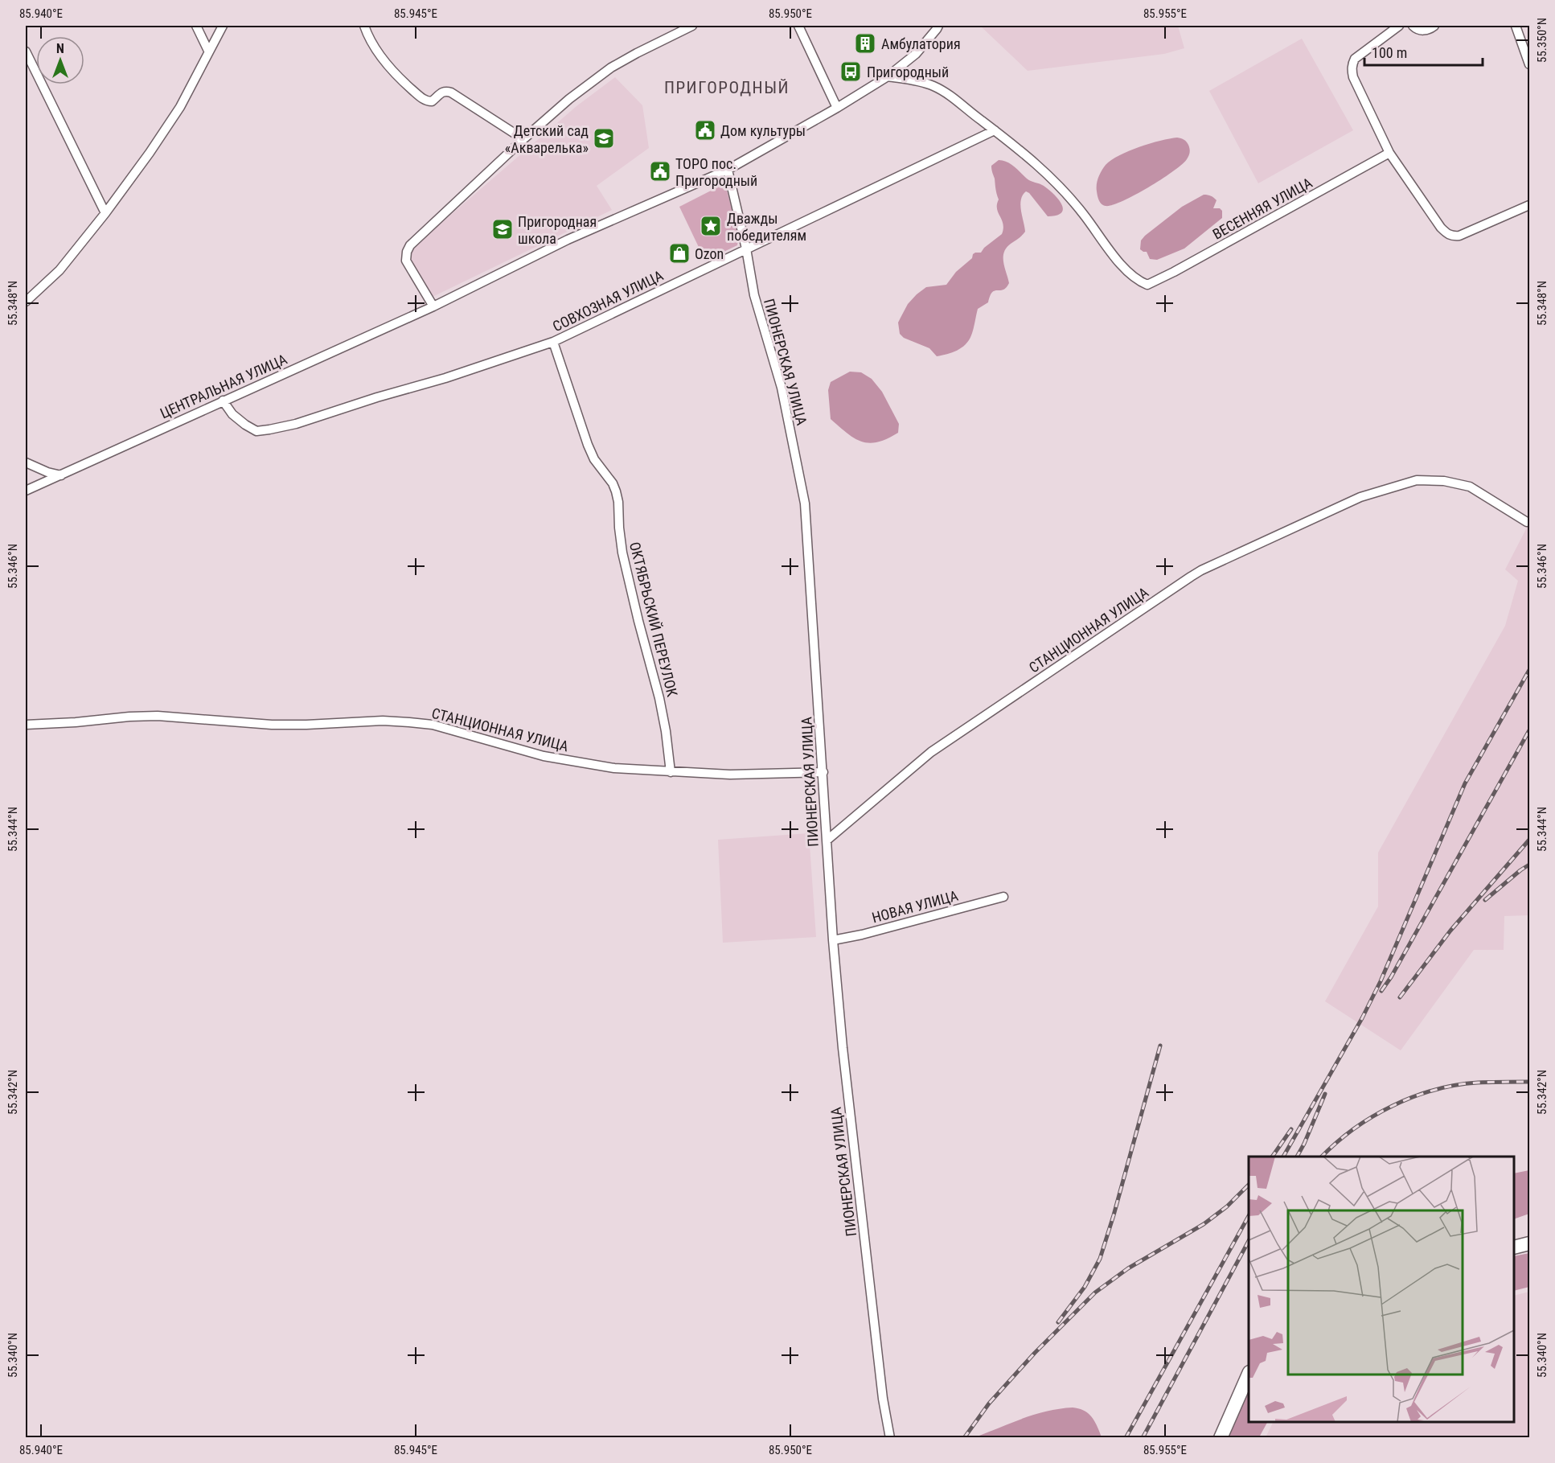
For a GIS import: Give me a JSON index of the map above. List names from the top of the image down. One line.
{"streets":{"street":["ВЕСЕННЯЯ УЛИЦА","СОВХОЗНАЯ УЛИЦА","ПИОНЕРСКАЯ УЛИЦА","ЦЕНТРАЛЬНАЯ УЛИЦА","ОКТЯБРЬСКИЙ ПЕРЕУЛОК","СТАНЦИОННАЯ УЛИЦА","НОВАЯ УЛИЦА"]},"crossings":[["ВЕСЕННЯЯ УЛИЦА","СОВХОЗНАЯ УЛИЦА"],["СОВХОЗНАЯ УЛИЦА","ПИОНЕРСКАЯ УЛИЦА"],["СОВХОЗНАЯ УЛИЦА","ЦЕНТРАЛЬНАЯ УЛИЦА"],["СОВХОЗНАЯ УЛИЦА","ОКТЯБРЬСКИЙ ПЕРЕУЛОК"],["ПИОНЕРСКАЯ УЛИЦА","ЦЕНТРАЛЬНАЯ УЛИЦА"],["ПИОНЕРСКАЯ УЛИЦА","СТАНЦИОННАЯ УЛИЦА"],["ПИОНЕРСКАЯ УЛИЦА","НОВАЯ УЛИЦА"],["ОКТЯБРЬСКИЙ ПЕРЕУЛОК","СТАНЦИОННАЯ УЛИЦА"]],"districts":["ПРИГОРОДНЫЙ"],"places":{"building":["Амбулатория"],"bus stop":["Пригородный"],"public building":["Дом культуры","ТОРО пос. Пригородный"],"school or university":["Детский сад «Акварелька»","Пригородная школа"],"place":["Дважды победителям"],"shop":["Ozon"]},"scale_bar":"100 m","north":"top","coordinates":["85.940°E","85.945°E","85.950°E","85.955°E","55.350°N","55.348°N","55.346°N","55.344°N","55.342°N","55.340°N"]}
